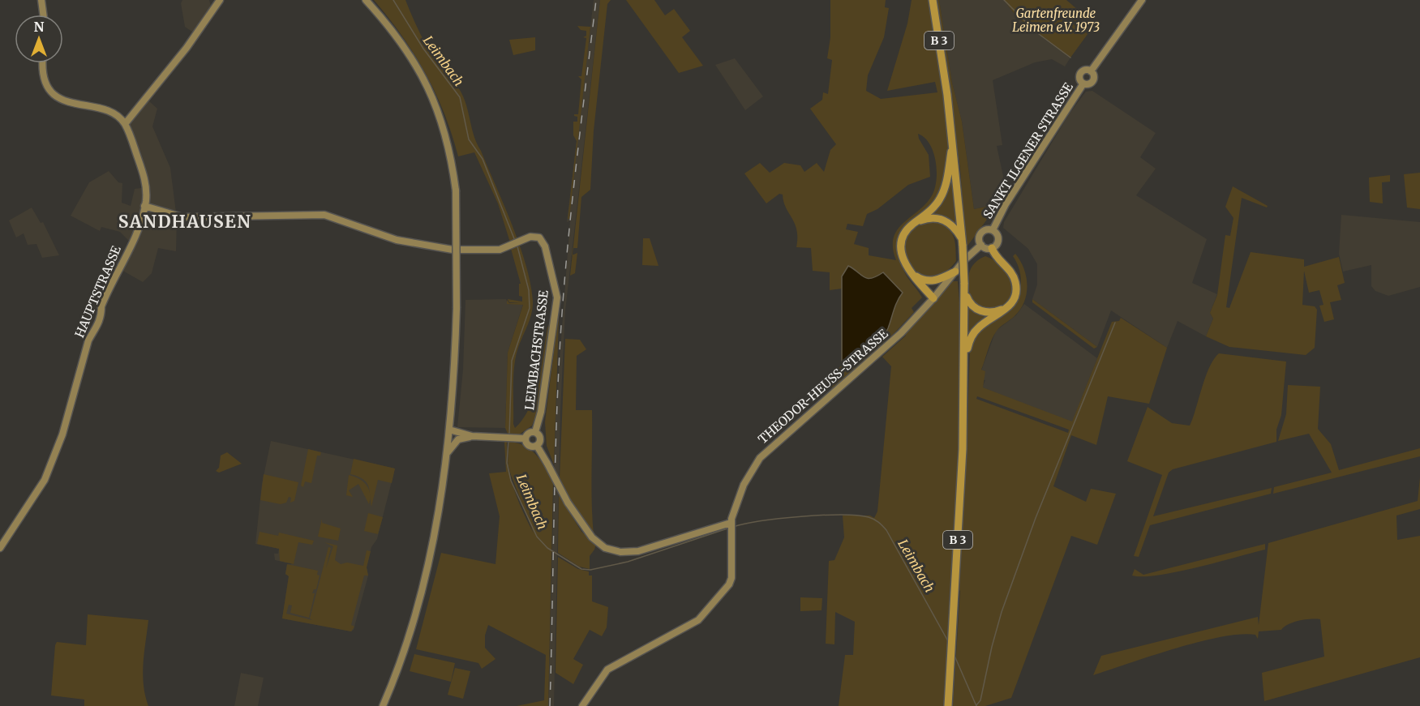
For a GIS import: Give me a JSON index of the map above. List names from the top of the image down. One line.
{"streets":{"main road":["B 3"],"street":["SANKT ILGENER STRASSE","HAUPTSTRASSE","LEIMBACHSTRASSE","THEODOR-HEUSS-STRASSE"]},"crossings":[["SANKT ILGENER STRASSE","THEODOR-HEUSS-STRASSE"],["HAUPTSTRASSE","LEIMBACHSTRASSE"]],"districts":["SANDHAUSEN"],"water":["Leimbach"],"parks":["Gartenfreunde Leimen e.V. 1973"],"north":"top"}
